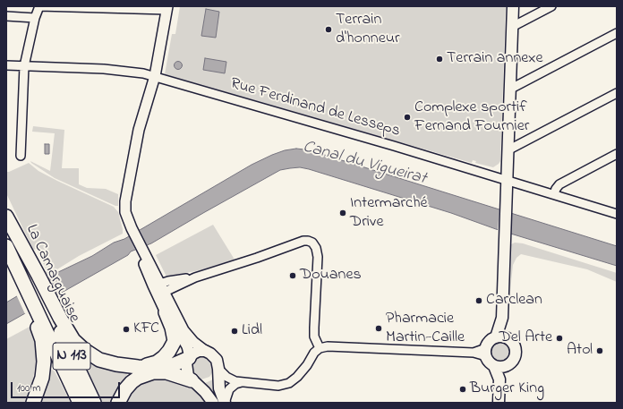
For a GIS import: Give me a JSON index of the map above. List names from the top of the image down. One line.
{"streets":{"highway":["La Camarguaise","N 113"],"street":["Rue Ferdinand de Lesseps"]},"water":["Canal du Vigueirat"],"places":["Terrain d'honneur","Terrain annexe","Complexe sportif Fernand Fournier","Intermarché Drive","Douanes","Carclean","Pharmacie Martin-Caille","KFC","Lidl","Del Arte","Atol","Burger King"],"scale_bar":"100 m"}
